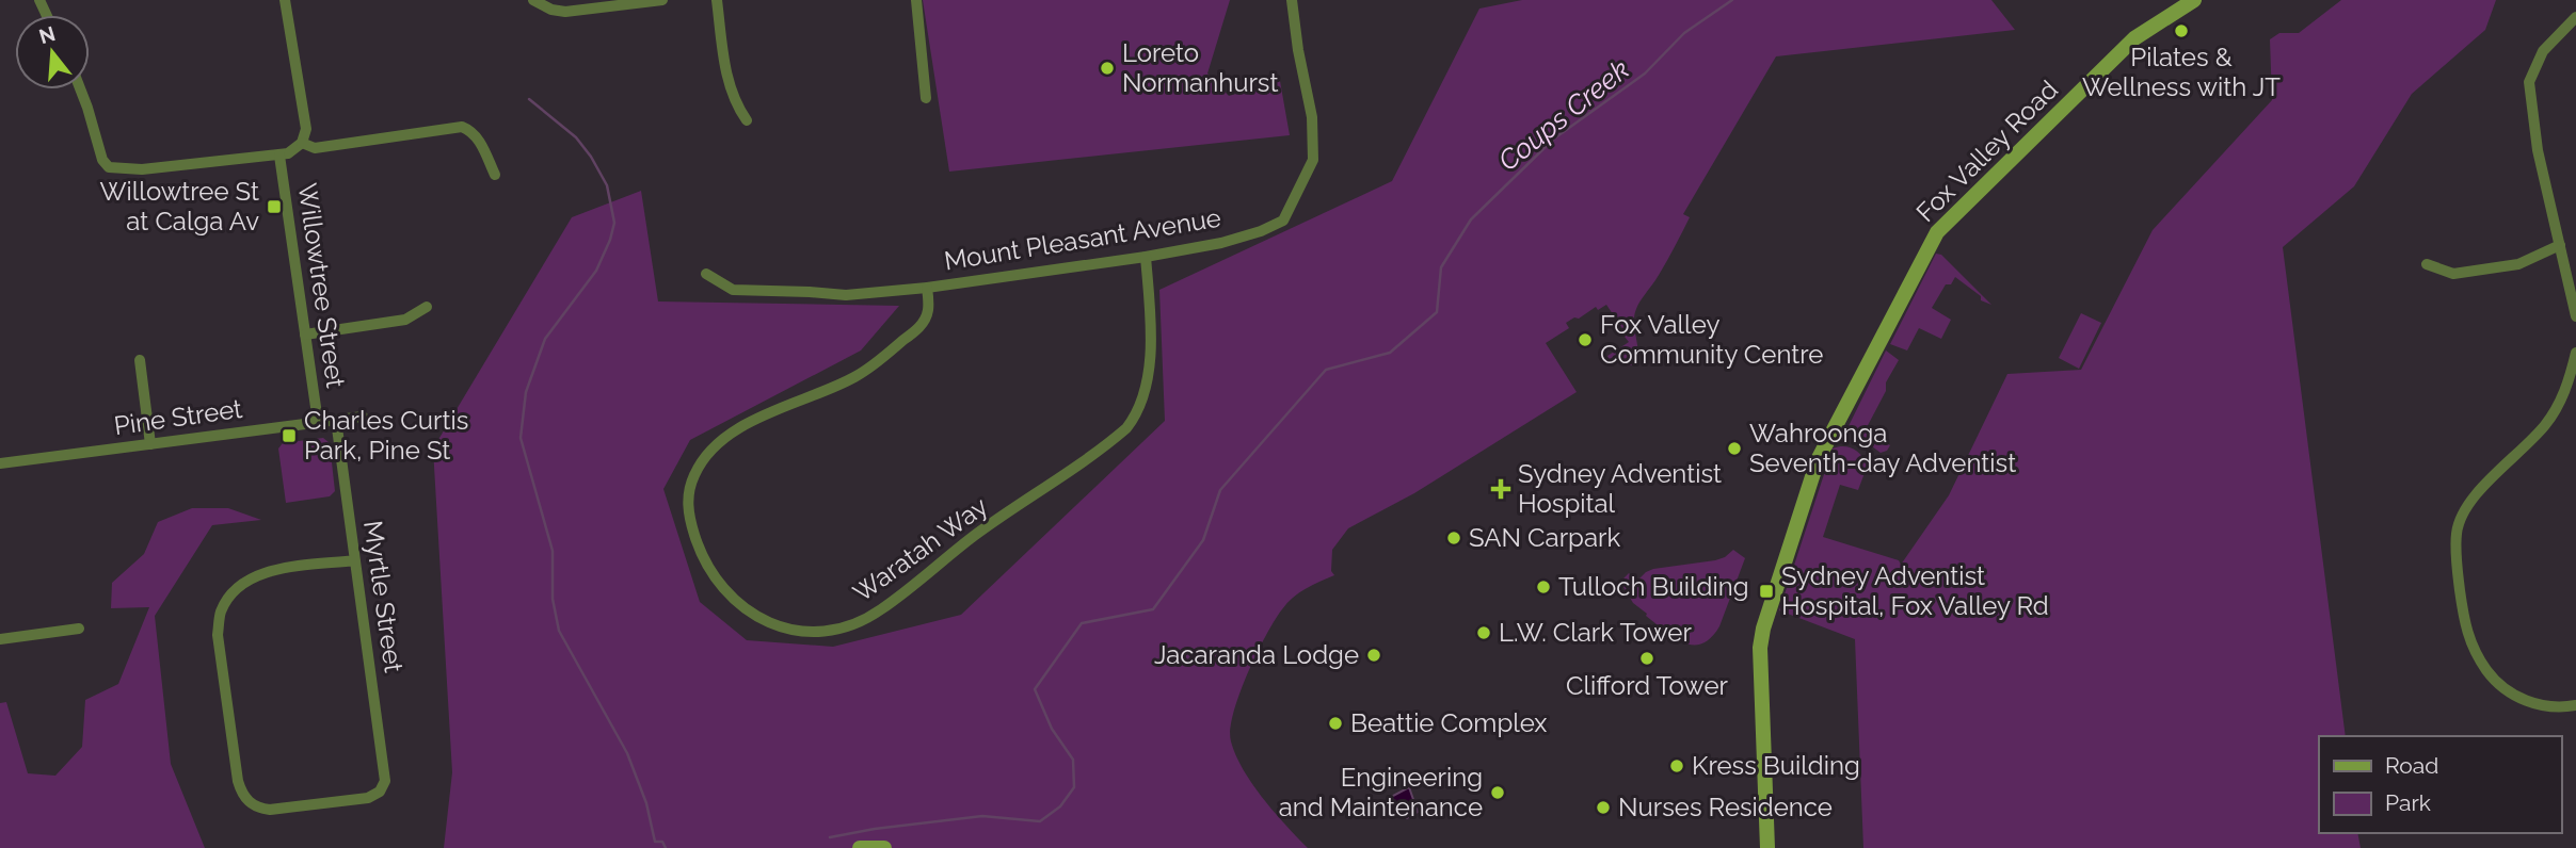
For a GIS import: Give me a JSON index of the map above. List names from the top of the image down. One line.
{"streets":{"main road":["Fox Valley Road"],"street":["Mount Pleasant Avenue","Willowtree Street","Pine Street","Waratah Way","Myrtle Street"]},"crossings":[["Mount Pleasant Avenue","Waratah Way"],["Willowtree Street","Pine Street"],["Pine Street","Myrtle Street"]],"water":["Coups Creek"],"places":{"other":["Pilates & Wellness with JT","Loreto Normanhurst","Fox Valley Community Centre","Wahroonga Seventh-day Adventist","SAN Carpark","Tulloch Building","L.W. Clark Tower","Jacaranda Lodge","Clifford Tower","Beattie Complex","Kress Building","Engineering and Maintenance","Nurses Residence"],"transit":["Willowtree St at Calga Av","Charles Curtis Park, Pine St","Sydney Adventist Hospital, Fox Valley Rd"],"health":["Sydney Adventist Hospital"]},"legend":["Road","Park"],"north":"top"}
